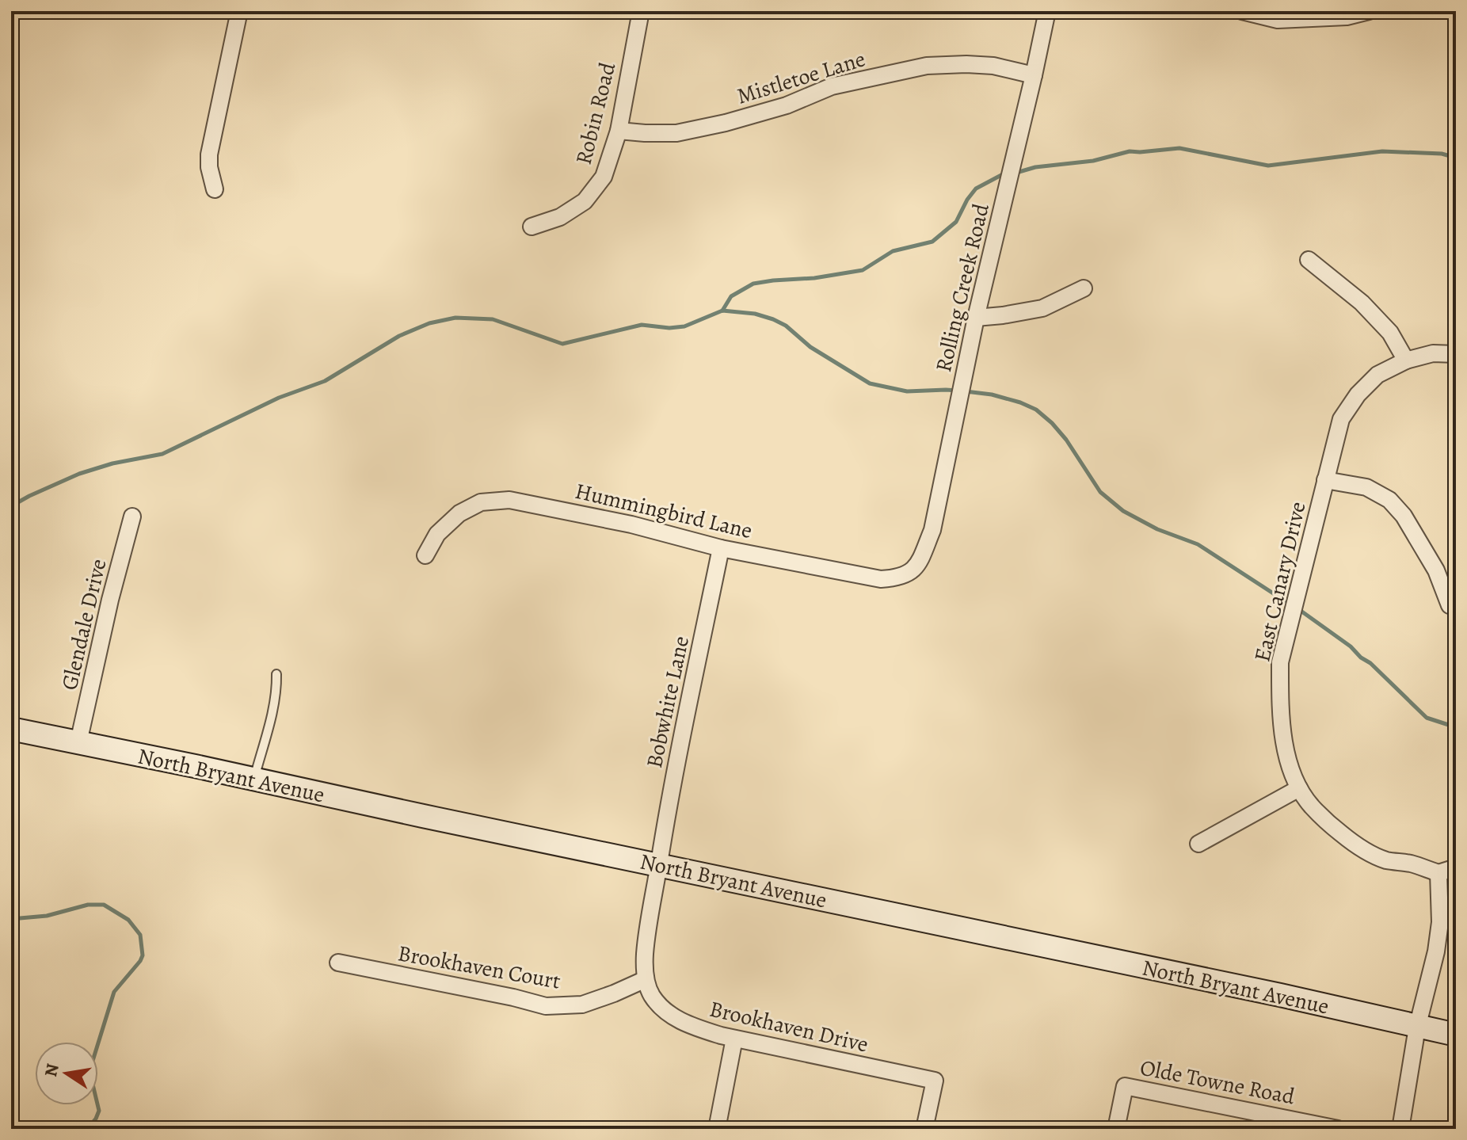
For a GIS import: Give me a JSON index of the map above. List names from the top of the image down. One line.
{"streets":{"street":["Mistletoe Lane","Robin Road","Rolling Creek Road","Hummingbird Lane","East Canary Drive","Glendale Drive","Bobwhite Lane","North Bryant Avenue","Brookhaven Court","Brookhaven Drive","Olde Towne Road"]},"crossings":[["Mistletoe Lane","Robin Road"],["Mistletoe Lane","Rolling Creek Road"],["Rolling Creek Road","Hummingbird Lane"],["Hummingbird Lane","Bobwhite Lane"],["Glendale Drive","North Bryant Avenue"],["Bobwhite Lane","North Bryant Avenue"],["Brookhaven Court","Brookhaven Drive"]],"north":"left"}
